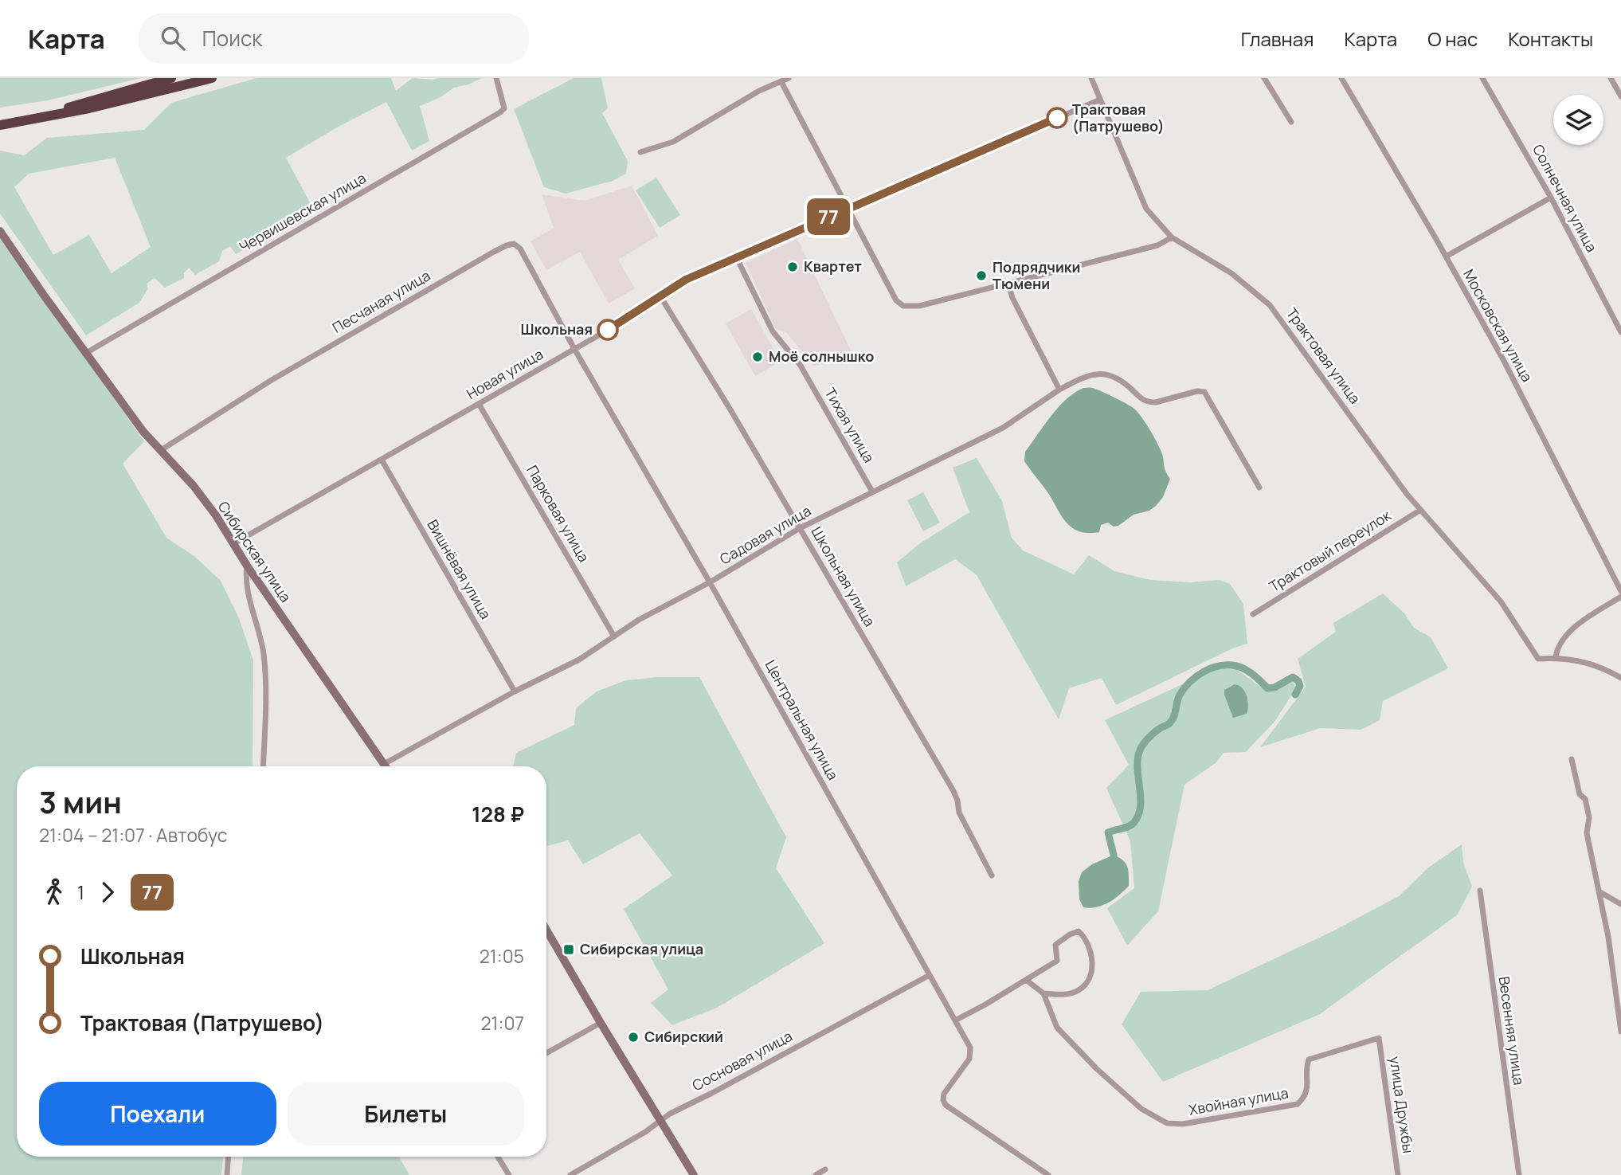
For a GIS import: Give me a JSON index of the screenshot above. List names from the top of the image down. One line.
{"streets":{"street":["Солнечная улица","Червишевская улица","Песчаная улица","Московская улица","Трактовая улица","Новая улица","Тихая улица","Парковая улица","Садовая улица","Трактовый переулок","Сибирская улица","Вишнёвая улица","Школьная улица","Центральная улица","Весенняя улица","Сосновая улица","Хвойная улица","улица Дружбы"]},"crossings":[["Червишевская улица","Сибирская улица"],["Песчаная улица","Новая улица"],["Песчаная улица","Сибирская улица"],["Песчаная улица","Центральная улица"],["Трактовая улица","Новая улица"],["Трактовая улица","Трактовый переулок"],["Новая улица","Тихая улица"],["Новая улица","Парковая улица"],["Новая улица","Сибирская улица"],["Новая улица","Вишнёвая улица"],["Новая улица","Школьная улица"],["Новая улица","Центральная улица"],["Тихая улица","Садовая улица"],["Парковая улица","Садовая улица"],["Садовая улица","Сибирская улица"],["Садовая улица","Вишнёвая улица"],["Садовая улица","Школьная улица"],["Садовая улица","Центральная улица"],["Центральная улица","Сосновая улица"],["Хвойная улица","улица Дружбы"]],"places":{"other":["Трактовая (Патрушево)","Квартет","Подрядчики Тюмени","Школьная","Моё солнышко","Сибирский"],"transit":["Сибирская улица"]},"lines":["bus line 77"],"page":{"header":"Карта","search":"Поиск","nav":["Главная","Карта","О нас","Контакты"],"on_map":"77","heading":["3 мин","21:04 – 21:07 · Автобус","128 ₽"],"legs":["1","77"],"list":[{"name":"Школьная","value":"21:05"},{"name":"Трактовая (Патрушево)","value":"21:07"}],"buttons":["Поехали","Билеты"]}}
